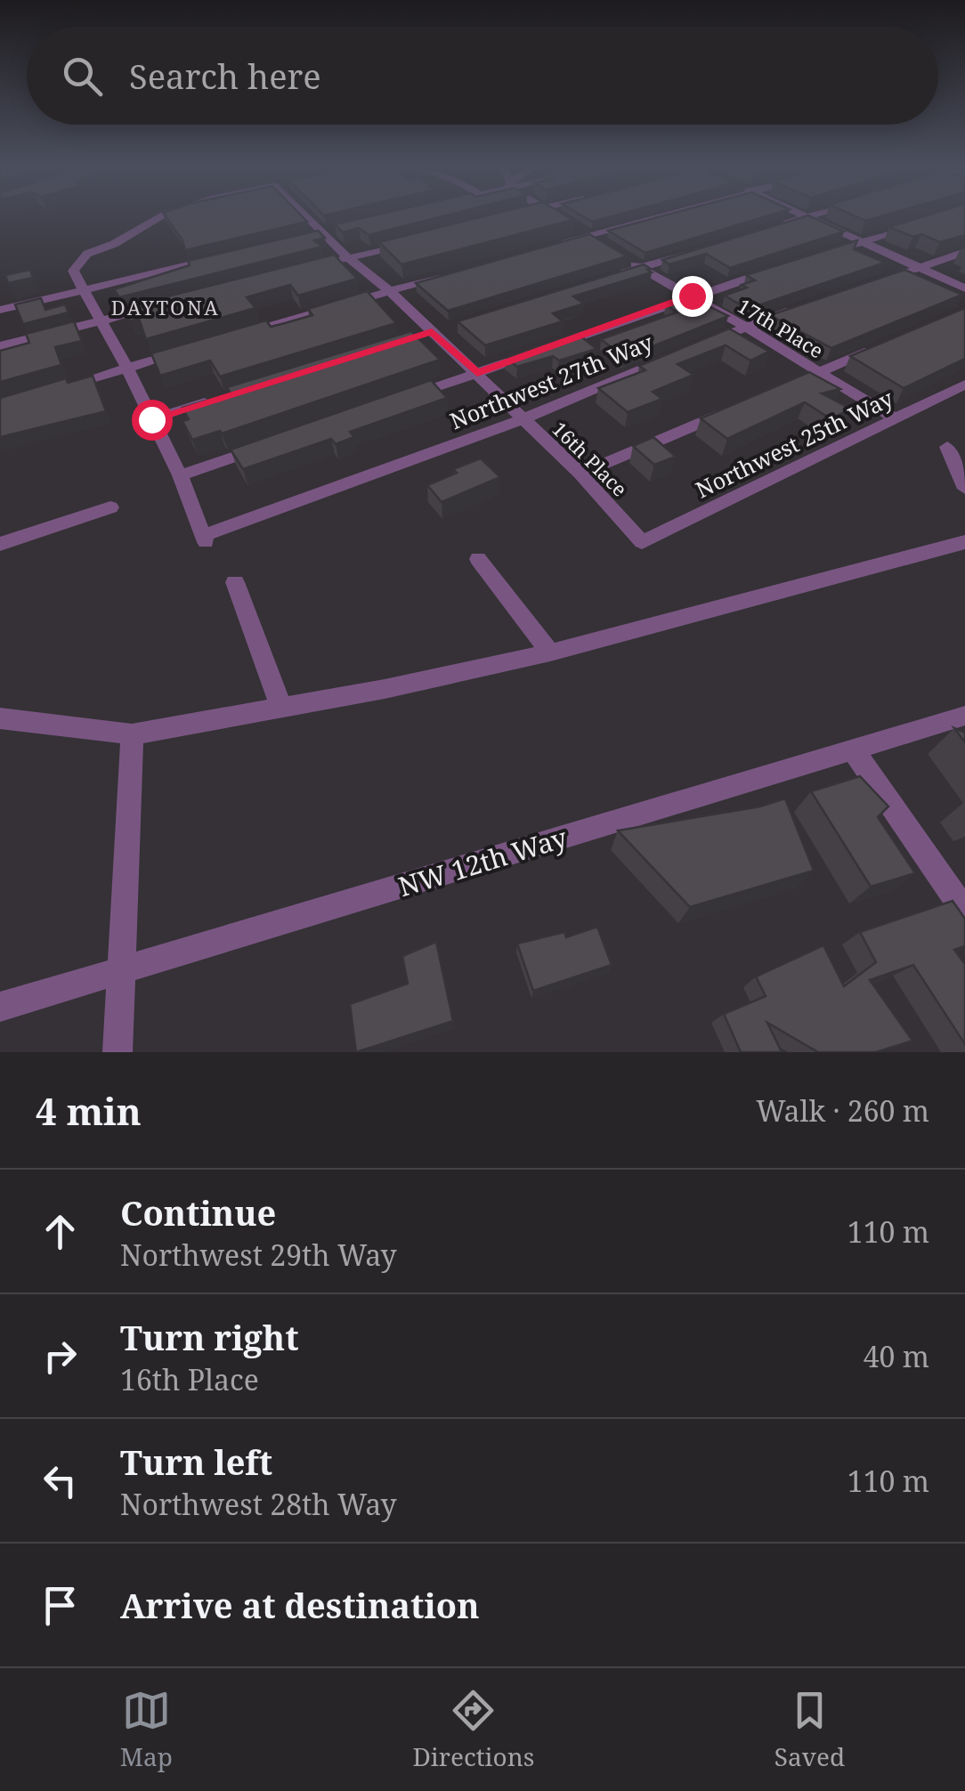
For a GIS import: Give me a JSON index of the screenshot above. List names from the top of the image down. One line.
{"streets":{"street":["17th Place","Northwest 27th Way","Northwest 25th Way","16th Place","NW 12th Way"]},"crossings":[["17th Place","Northwest 25th Way"],["Northwest 27th Way","16th Place"],["Northwest 25th Way","16th Place"]],"districts":["DAYTONA"],"page":{"search":"Search here","heading":["4 min","Walk · 260 m"],"list":[["Continue","Northwest 29th Way","110 m"],["Turn right","16th Place","40 m"],["Turn left","Northwest 28th Way","110 m"],"Arrive at destination"],"nav":["Map","Directions","Saved"]}}
